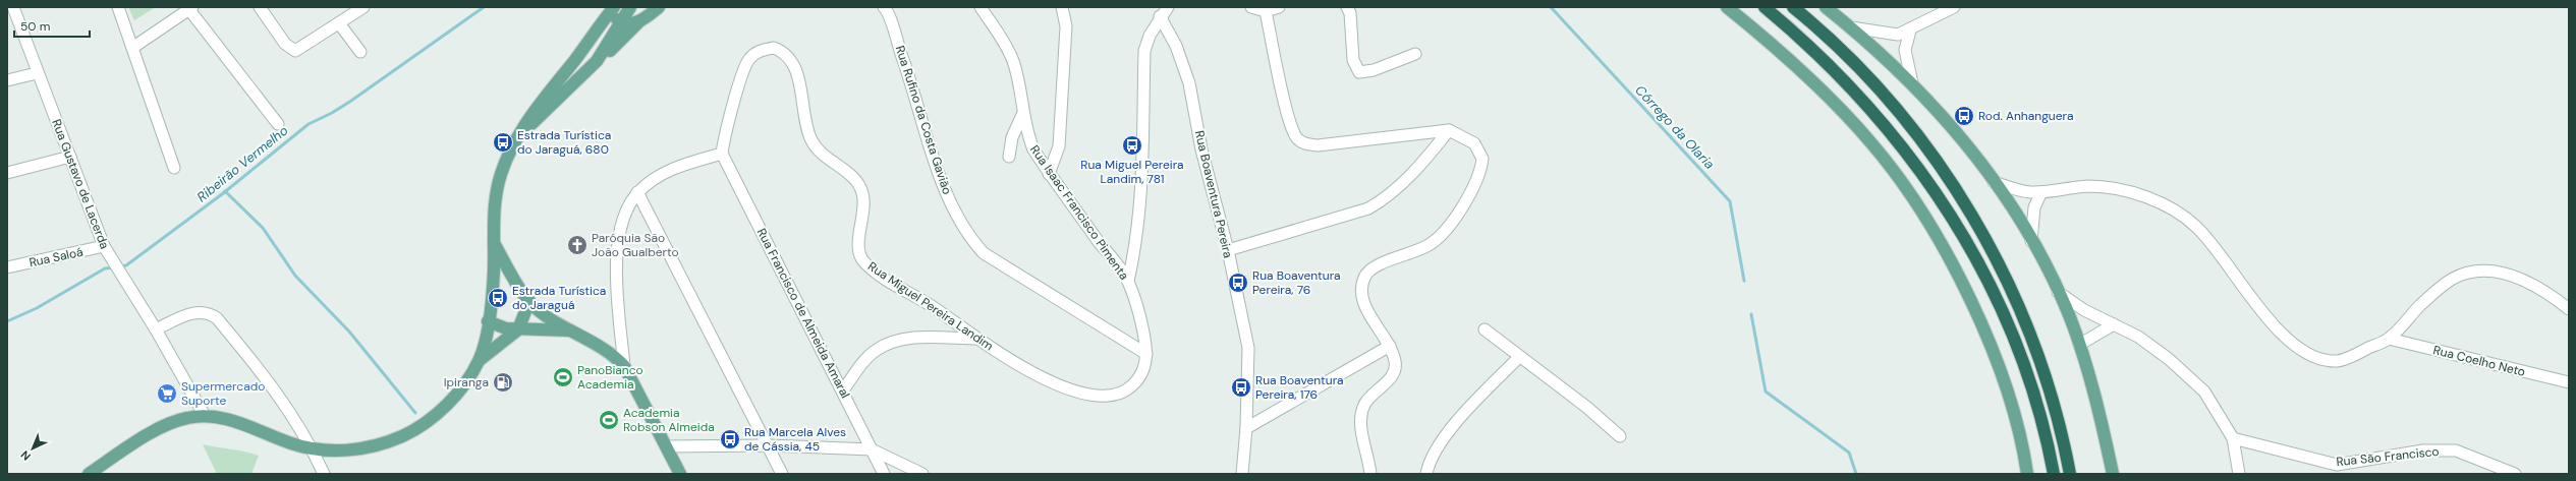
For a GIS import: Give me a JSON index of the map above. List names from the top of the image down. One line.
{"streets":{"street":["Rua Rufino da Costa Gavião","Rua Gustavo de Lacerda","Rua Boaventura Pereira","Rua Isaac Francisco Pimenta","Rua Saloá","Rua Miguel Pereira Landim","Rua Francisco de Almeida Amaral","Rua Coelho Neto","Rua São Francisco"]},"crossings":[["Rua Rufino da Costa Gavião","Rua Isaac Francisco Pimenta"],["Rua Rufino da Costa Gavião","Rua Miguel Pereira Landim"],["Rua Gustavo de Lacerda","Rua Saloá"],["Rua Isaac Francisco Pimenta","Rua Miguel Pereira Landim"],["Rua Miguel Pereira Landim","Rua Francisco de Almeida Amaral"]],"water":["Córrego da Olaria","Ribeirão Vermelho"],"places":{"bus stop":["Rod. Anhanguera","Estrada Turística do Jaraguá, 680","Rua Miguel Pereira Landim, 781","Rua Boaventura Pereira, 76","Estrada Turística do Jaraguá","Rua Boaventura Pereira, 176","Rua Marcela Alves de Cássia, 45"],"church":["Paróquia São João Gualberto"],"sports":["PanoBianco Academia","Academia Robson Almeida"],"fuel station":["Ipiranga"],"supermarket":["Supermercado Suporte"]},"scale_bar":"50 m","north":"bottom left"}
